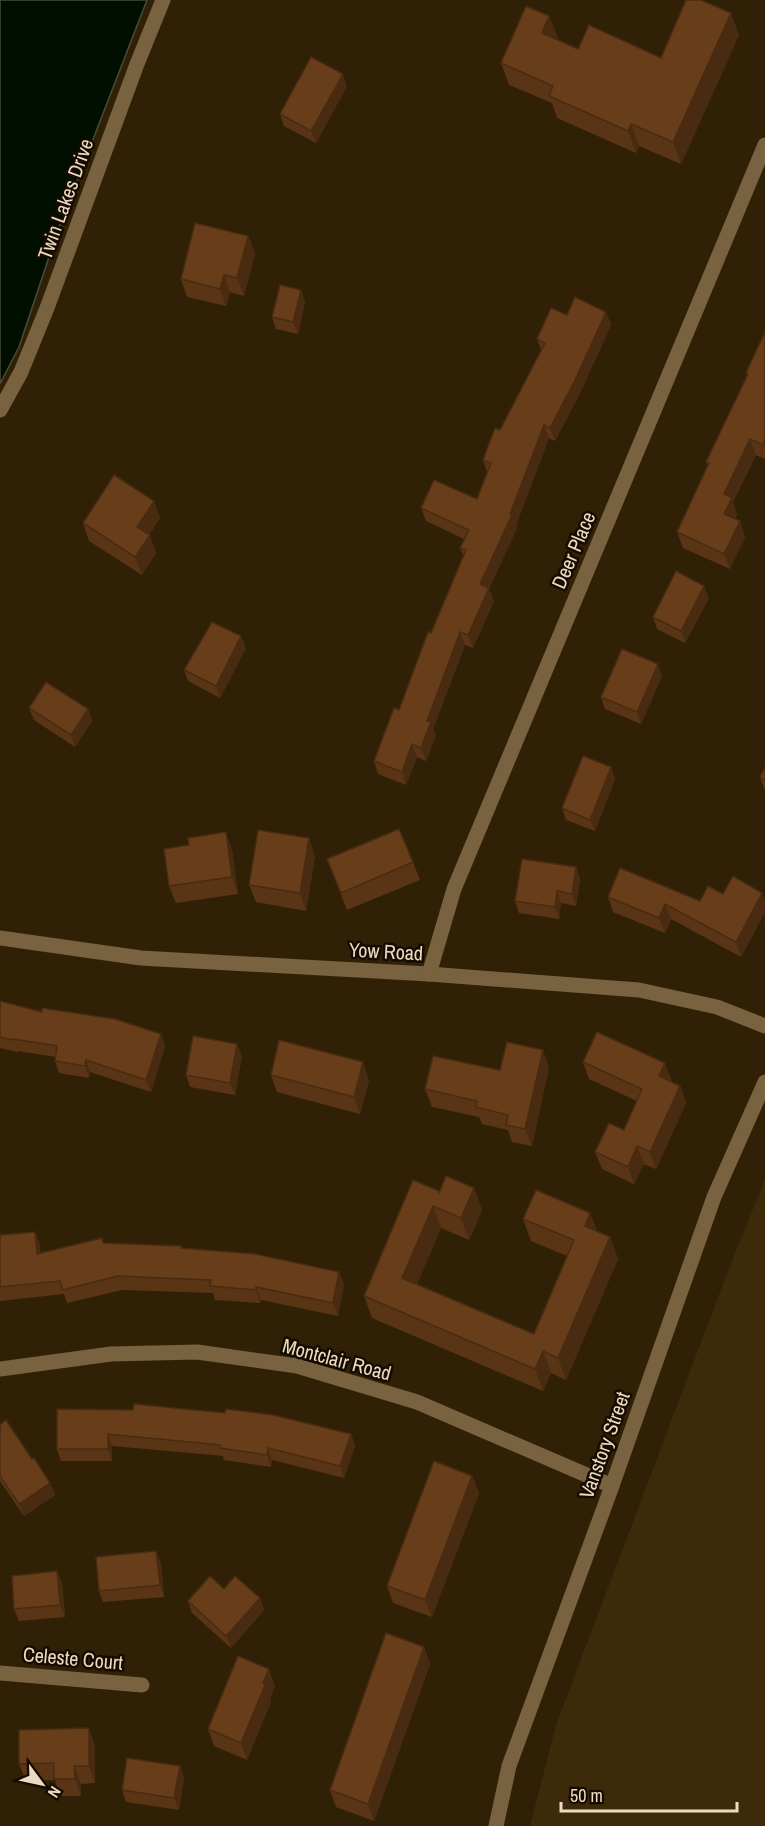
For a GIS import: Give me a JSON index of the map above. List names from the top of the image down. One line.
{"streets":{"street":["Twin Lakes Drive","Deer Place","Yow Road","Montclair Road","Vanstory Street","Celeste Court"]},"crossings":[["Deer Place","Yow Road"],["Montclair Road","Vanstory Street"]],"scale_bar":"50 m","north":"bottom right"}
